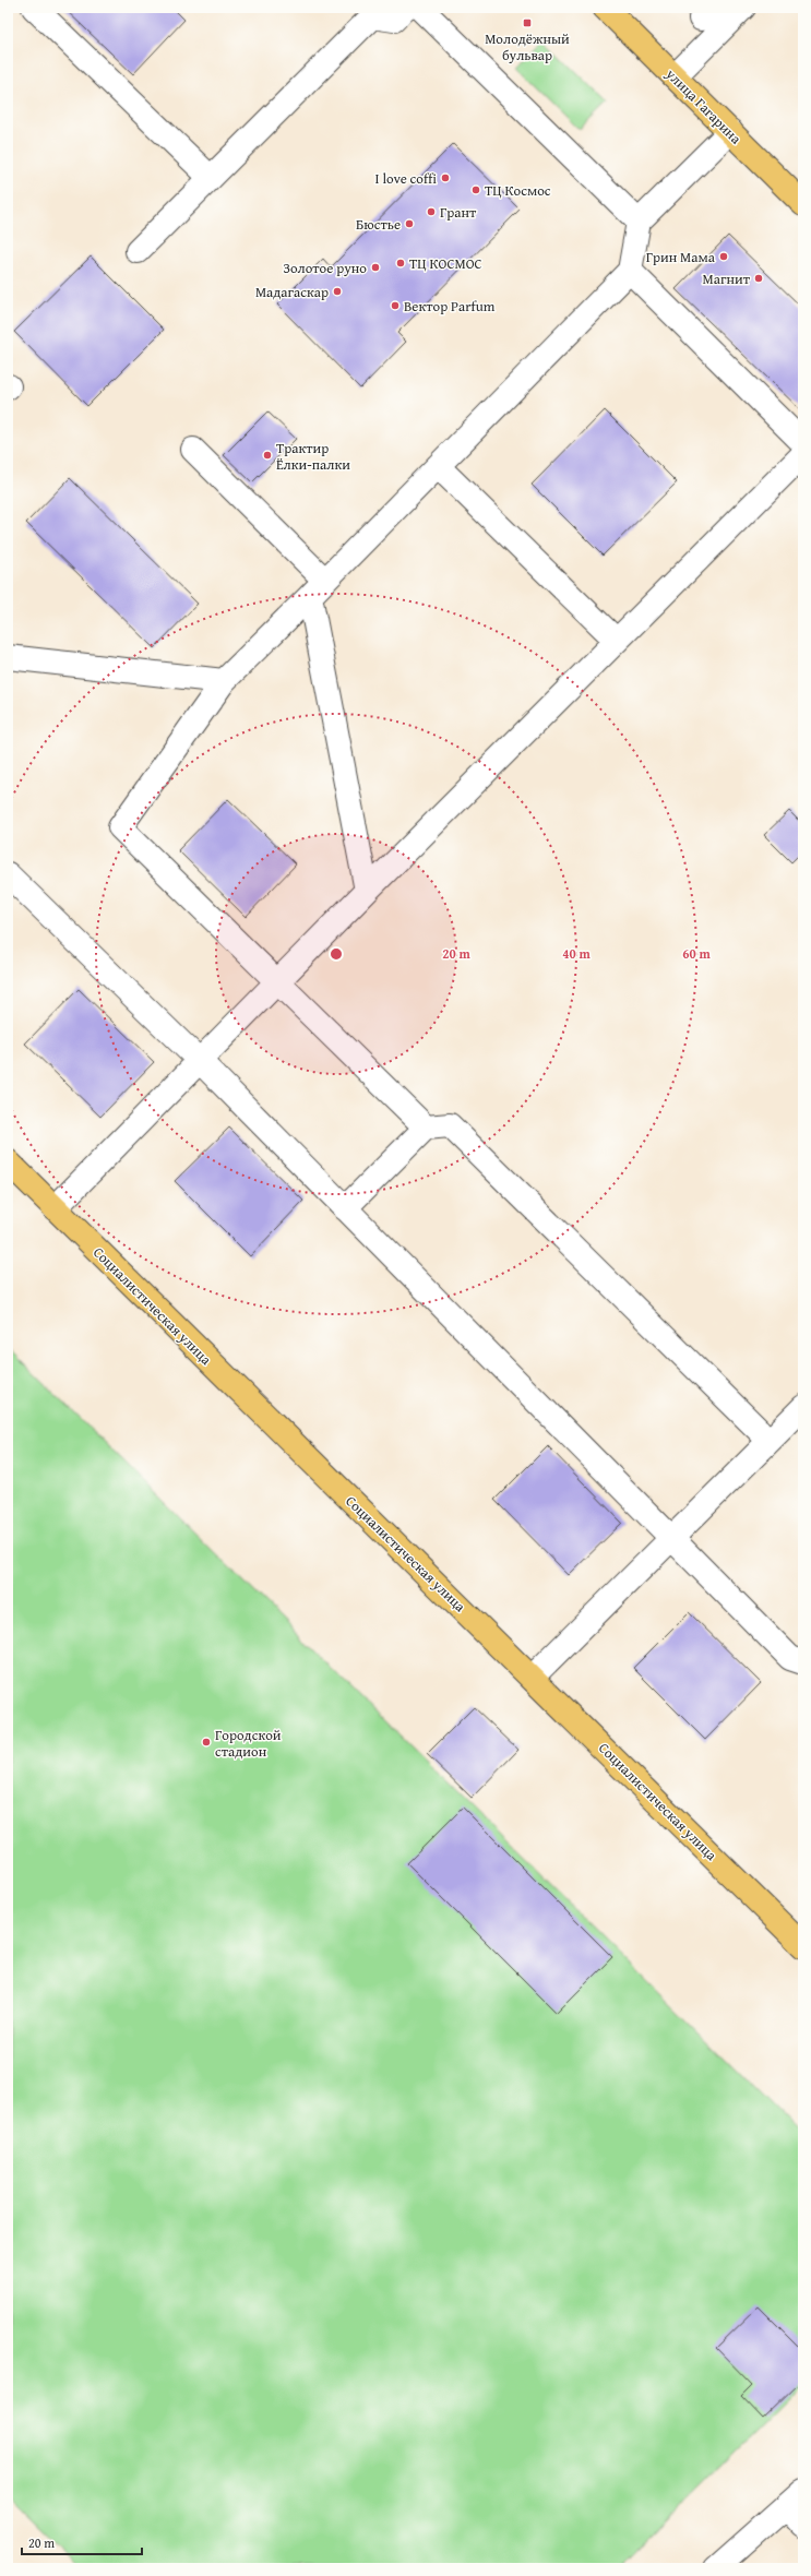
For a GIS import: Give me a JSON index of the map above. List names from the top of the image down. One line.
{"streets":{"main road":["улица Гагарина","Социалистическая улица"]},"places":{"transit":["Молодёжный бульвар"],"other":["I love coffi","ТЦ Космос","Грант","Бюстье","Грин Мама","ТЦ КОСМОС","Золотое руно","Магнит","Мадагаскар","Вектор Parfum","Трактир Ёлки-палки","Городской стадион"]},"scale_bar":"20 m","rings":["20 m","40 m","60 m"]}
